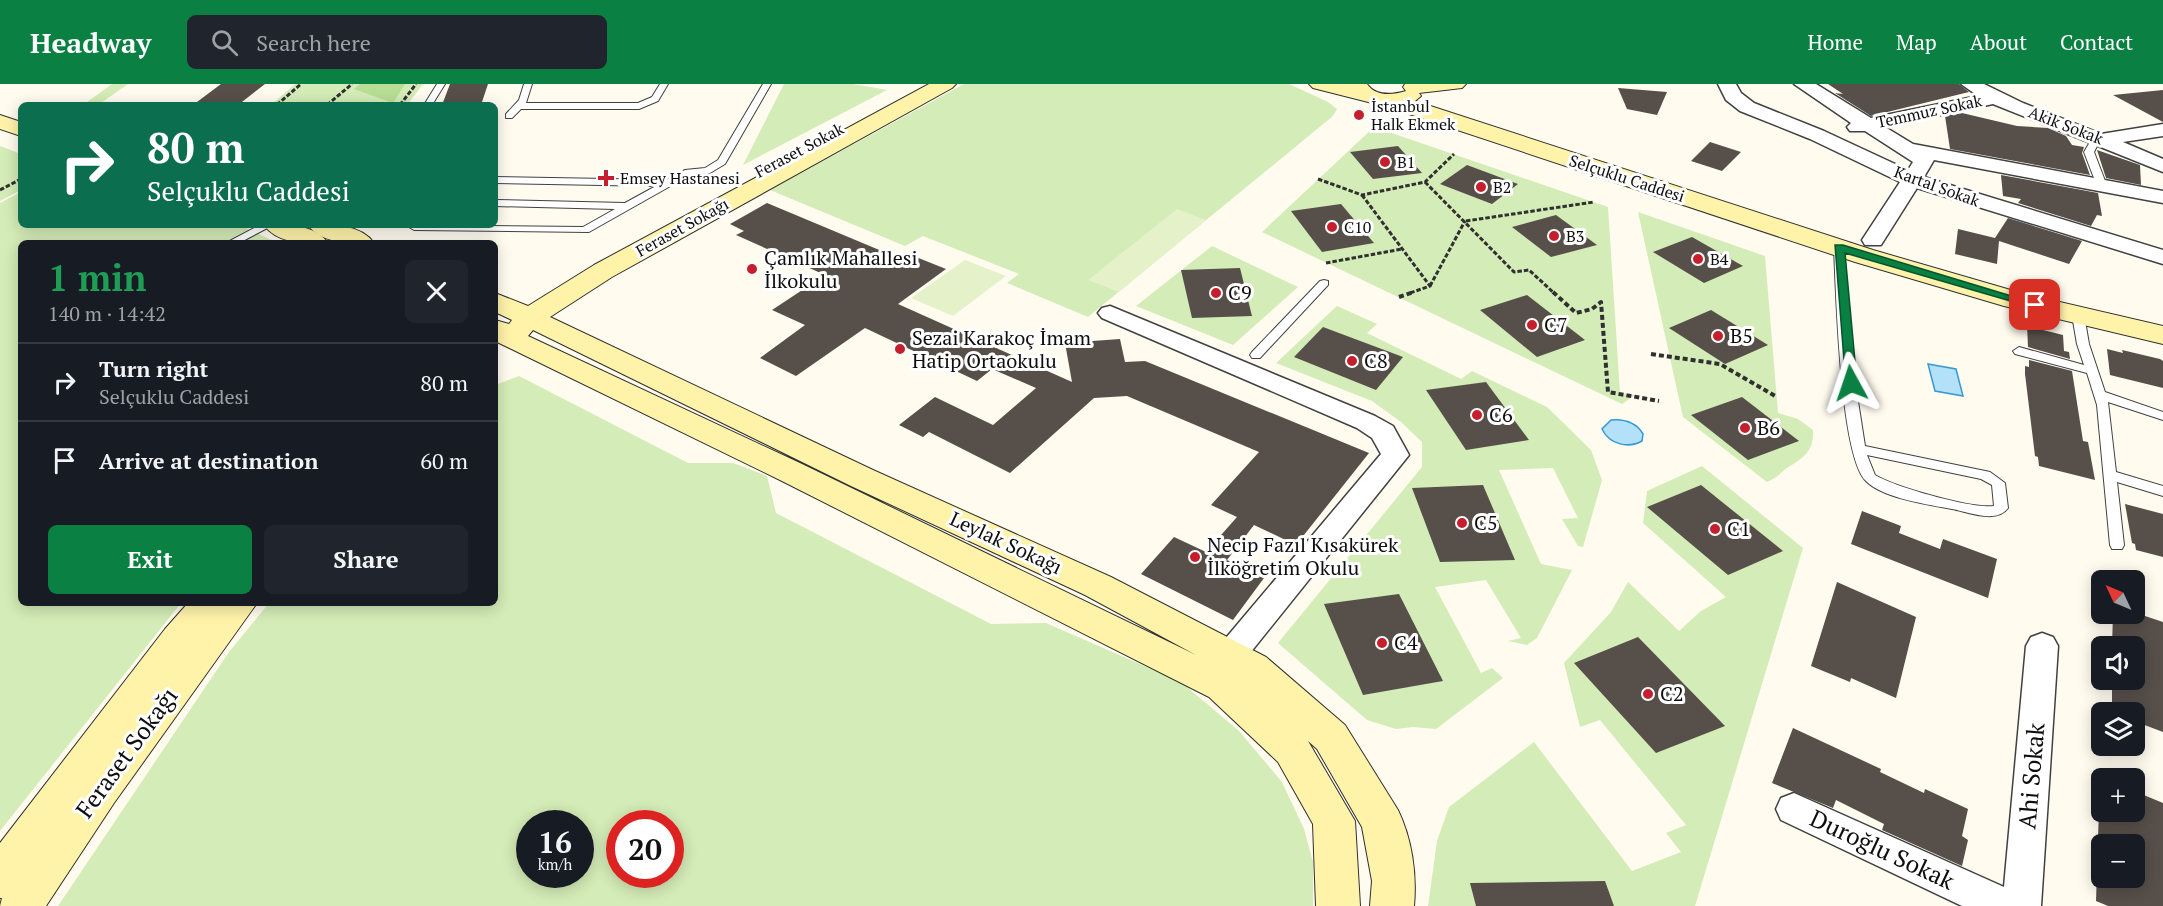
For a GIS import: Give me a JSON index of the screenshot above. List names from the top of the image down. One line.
{"streets":{"street":["Temmuz Sokak","Akik Sokak","Feraset Sokak","Selçuklu Caddesi","Kartal Sokak","Feraset Sokağı","Leylak Sokağı","Ahi Sokak","Duroğlu Sokak"]},"crossings":[["Temmuz Sokak","Akik Sokak"],["Temmuz Sokak","Kartal Sokak"],["Feraset Sokak","Feraset Sokağı"],["Feraset Sokak","Leylak Sokağı"],["Feraset Sokağı","Leylak Sokağı"]],"places":{"other":["İstanbul Halk Ekmek","B1","B2","C10","B3","B4","Çamlık Mahallesi İlkokulu","C9","C7","B5","Sezai Karakoç İmam Hatip Ortaokulu","C8","C6","B6","C5","C1","Necip Fazıl Kısakürek İlköğretim Okulu","C4","C2"],"health":["Emsey Hastanesi"]},"north":"top left","page":{"header":"Headway","search":"Search here","nav":["Home","Map","About","Contact"],"turn":["80 m","Selçuklu Caddesi"],"heading":["1 min","140 m · 14:42"],"list":[{"name":"Turn right","note":"Selçuklu Caddesi","value":"80 m"},{"name":"Arrive at destination","value":"60 m"}],"buttons":["Exit","Share"],"map_buttons":["+","−"],"speed":"16 km/h","limit":"20"}}
